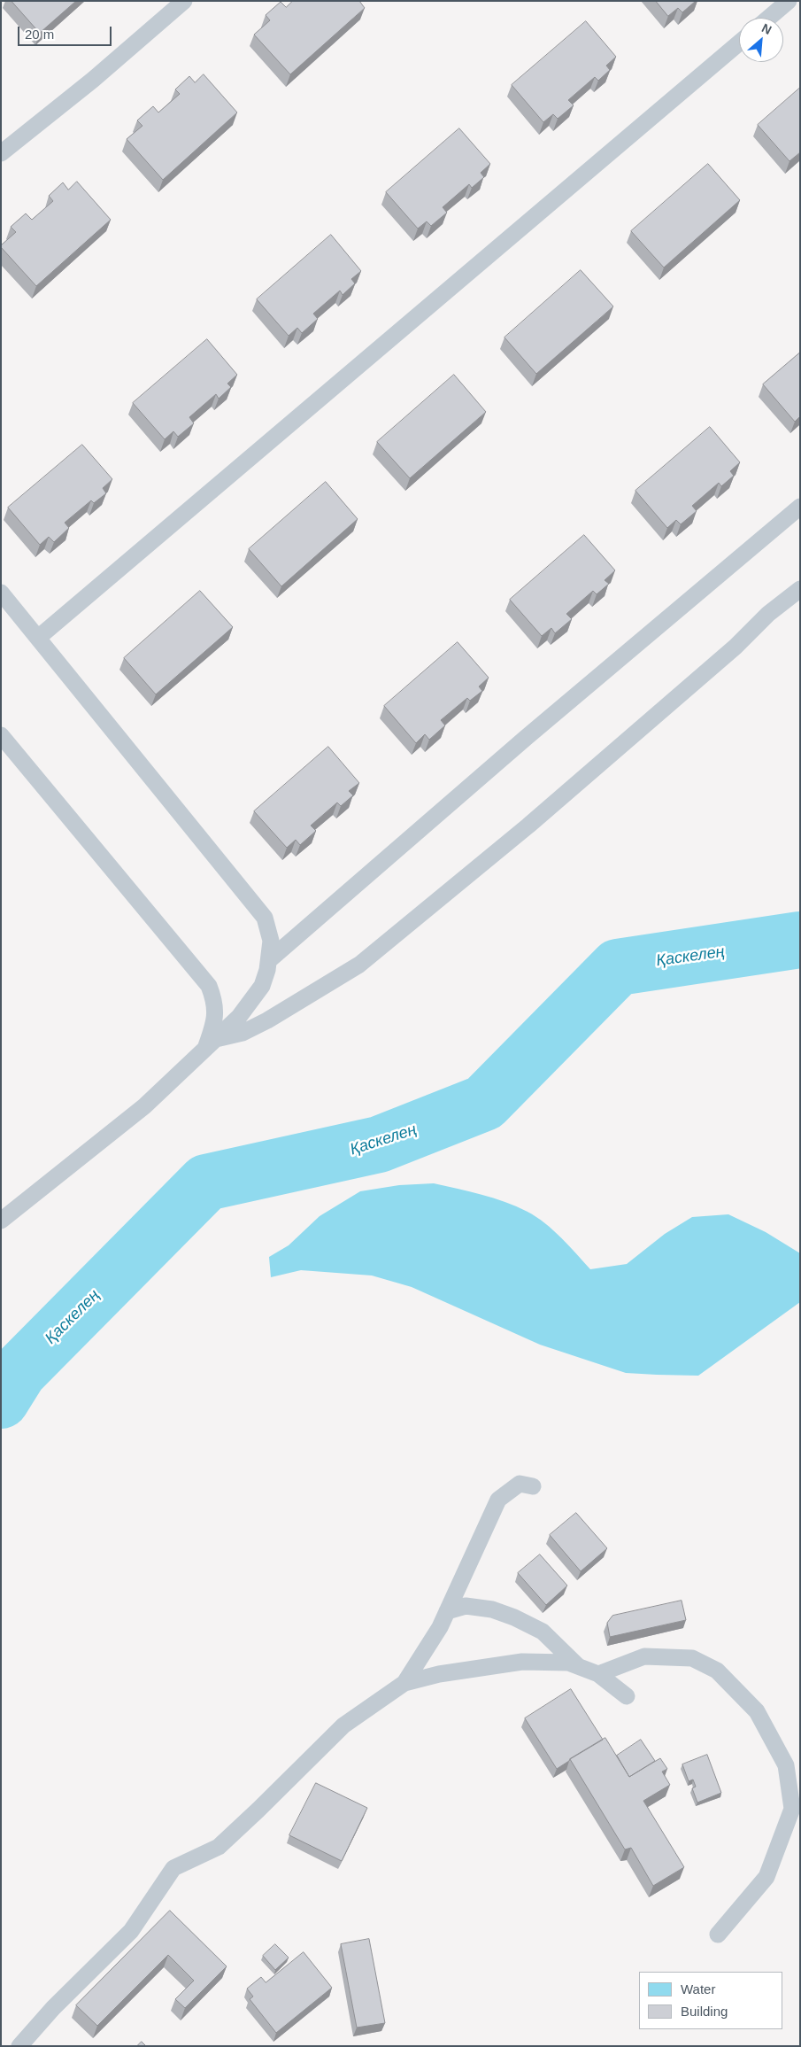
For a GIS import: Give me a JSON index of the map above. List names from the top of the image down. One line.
{"water":["Қаскелең"],"legend":["Water","Building"],"scale_bar":"20 m","north":"top right"}
